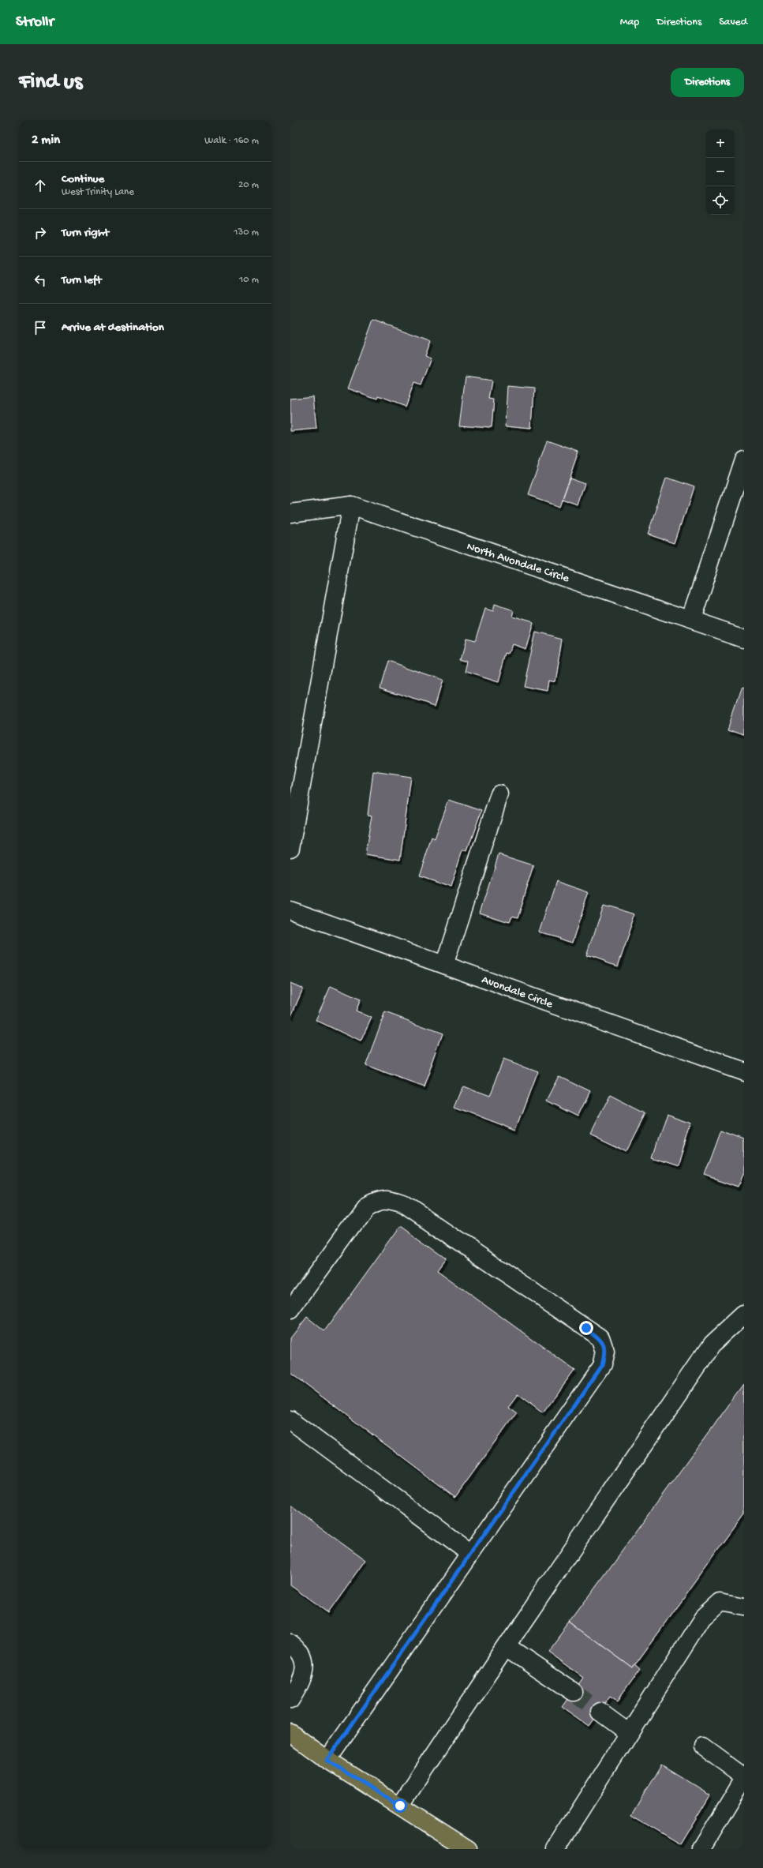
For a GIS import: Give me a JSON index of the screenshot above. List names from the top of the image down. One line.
{"streets":{"street":["North Avondale Circle","Avondale Circle"]},"page":{"header":"Strollr","nav":["Map","Directions","Saved"],"buttons":"Directions","title":"Find us","heading":["2 min","Walk · 160 m"],"map_buttons":["+","−"],"list":[["Continue","West Trinity Lane","20 m"],["Turn right","130 m"],["Turn left","10 m"],"Arrive at destination"]}}
